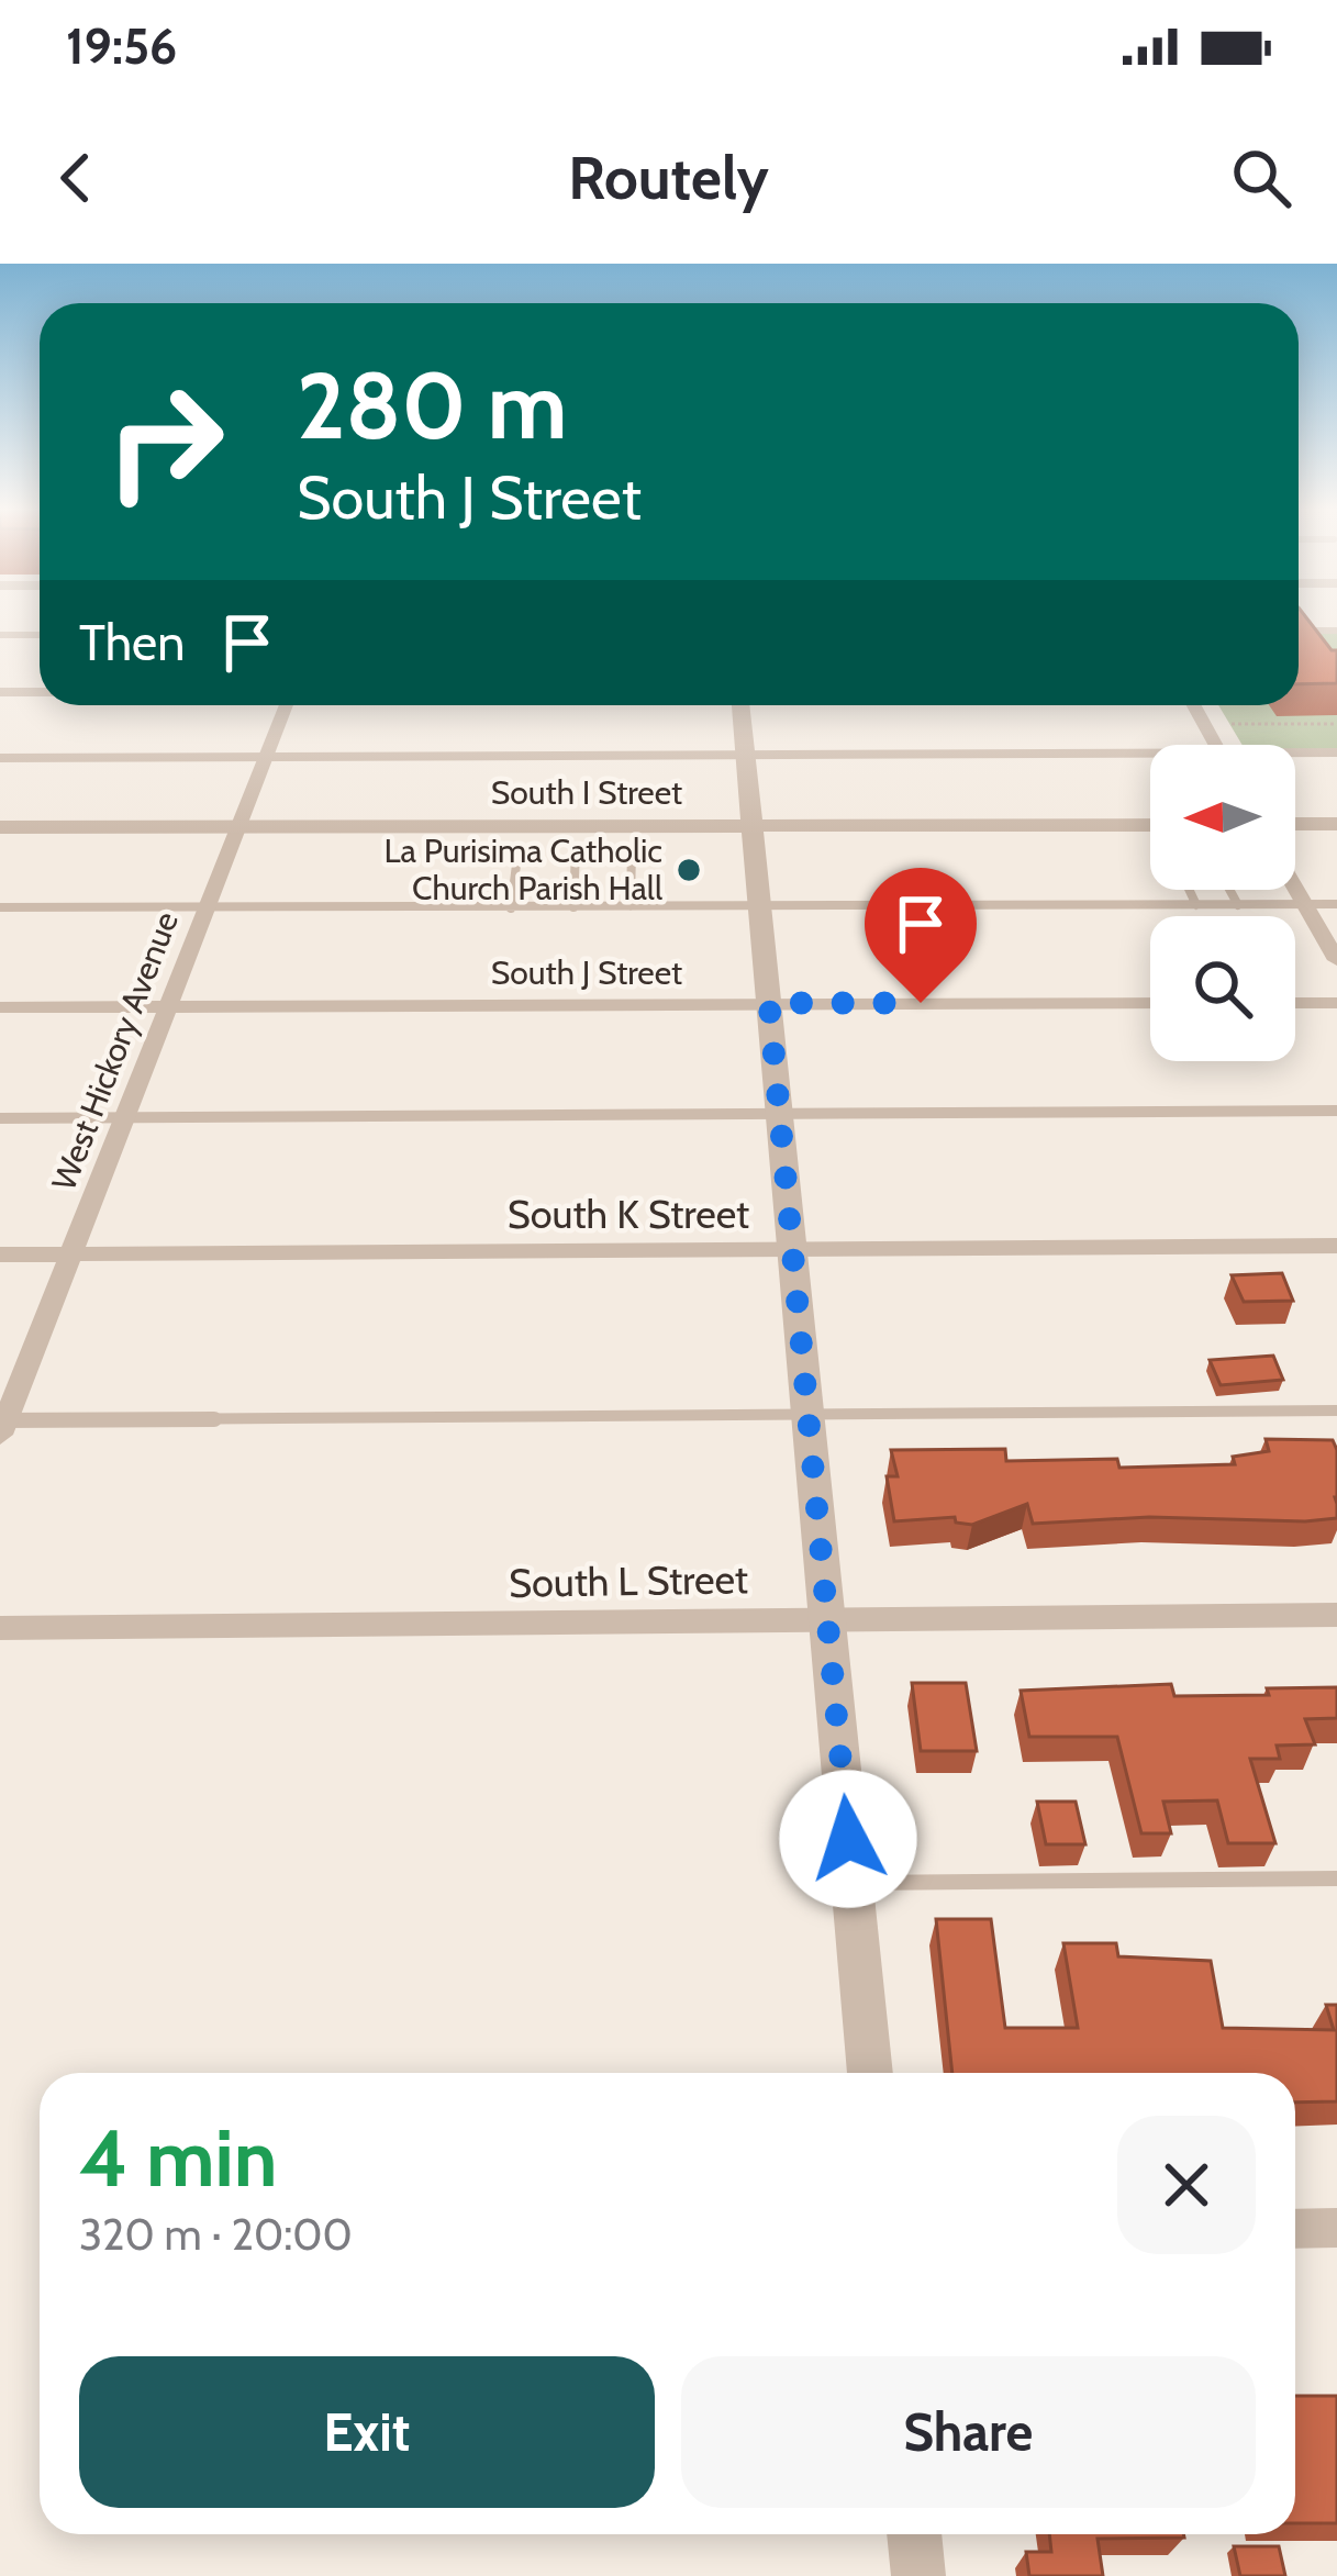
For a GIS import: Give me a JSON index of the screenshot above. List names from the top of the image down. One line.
{"streets":{"street":["South I Street","South J Street","West Hickory Avenue","South K Street","South L Street"]},"crossings":[["South I Street","West Hickory Avenue"],["South J Street","West Hickory Avenue"],["West Hickory Avenue","South K Street"]],"places":["La Purisima Catholic Church Parish Hall"],"north":"left","page":{"status":"19:56","header":"Routely","turn":["280 m","South J Street"],"then":"Then","heading":["4 min","320 m · 20:00"],"buttons":["Exit","Share"]}}
